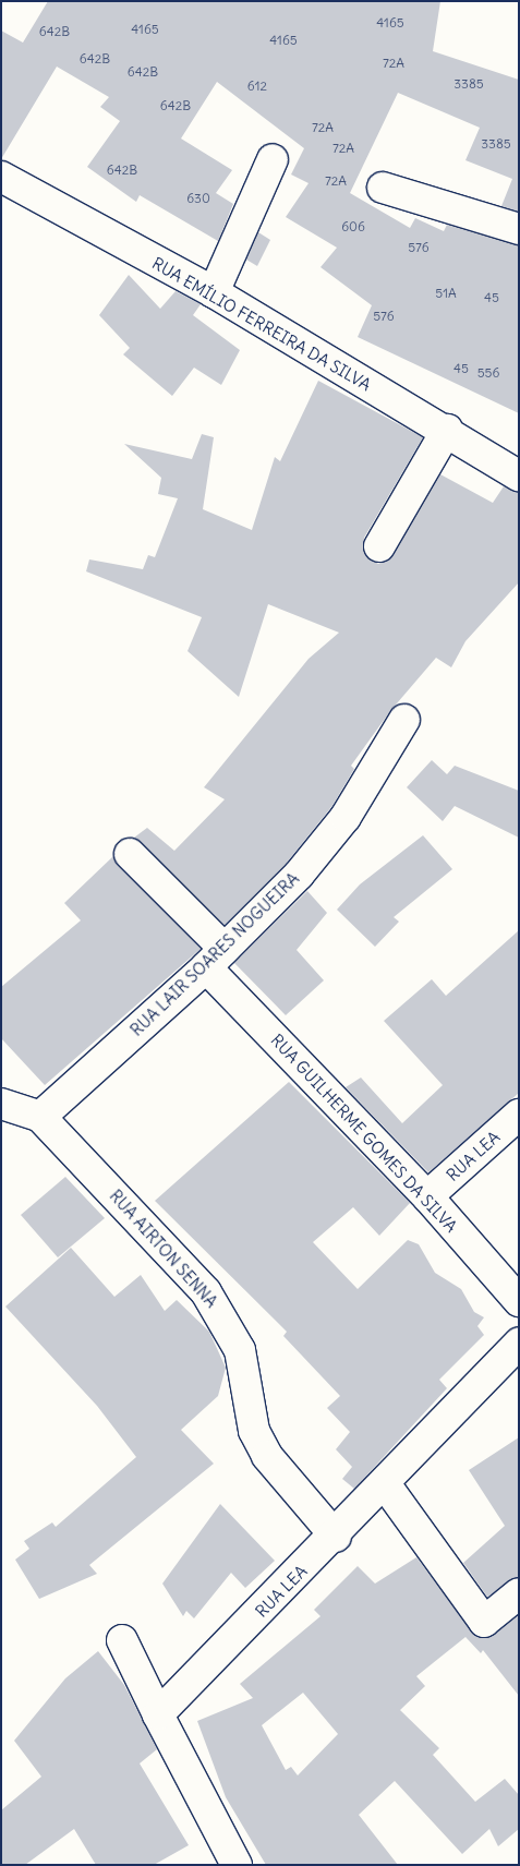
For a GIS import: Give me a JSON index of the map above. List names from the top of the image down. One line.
{"streets":{"street":["RUA EMÍLIO FERREIRA DA SILVA","RUA LAIR SOARES NOGUEIRA","RUA GUILHERME GOMES DA SILVA","RUA LEA","RUA AIRTON SENNA"]},"crossings":[["RUA LAIR SOARES NOGUEIRA","RUA GUILHERME GOMES DA SILVA"],["RUA LAIR SOARES NOGUEIRA","RUA AIRTON SENNA"],["RUA GUILHERME GOMES DA SILVA","RUA LEA"],["RUA LEA","RUA AIRTON SENNA"]],"house_numbers":["4165","4165","642B","4165","642B","72A","642B","3385","612","642B","72A","3385","72A","642B","72A","630","606","576","51A","45","576","45","556"]}
